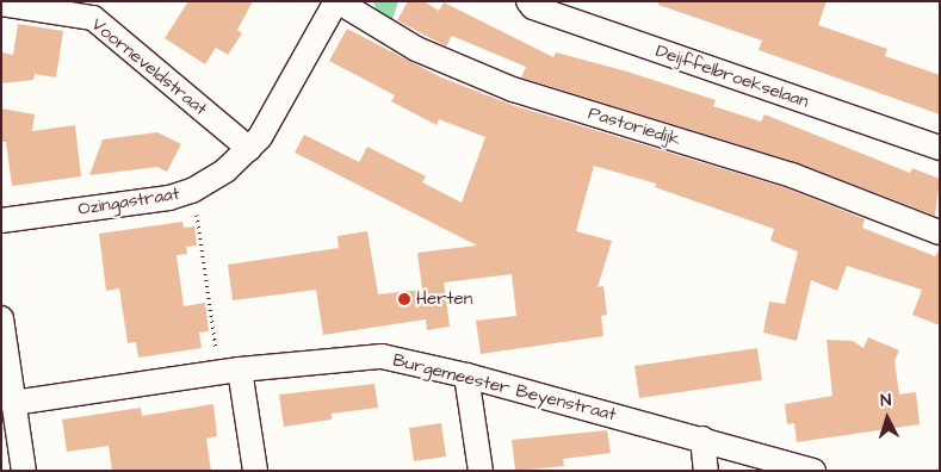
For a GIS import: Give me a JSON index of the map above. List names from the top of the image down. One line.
{"streets":{"street":["Voorneveldstraat","Deijffelbroekselaan","Pastoriedijk","Ozingastraat","Burgemeester Beyenstraat"]},"crossings":[["Voorneveldstraat","Ozingastraat"],["Pastoriedijk","Ozingastraat"]],"places":["Herten"],"north":"top"}
